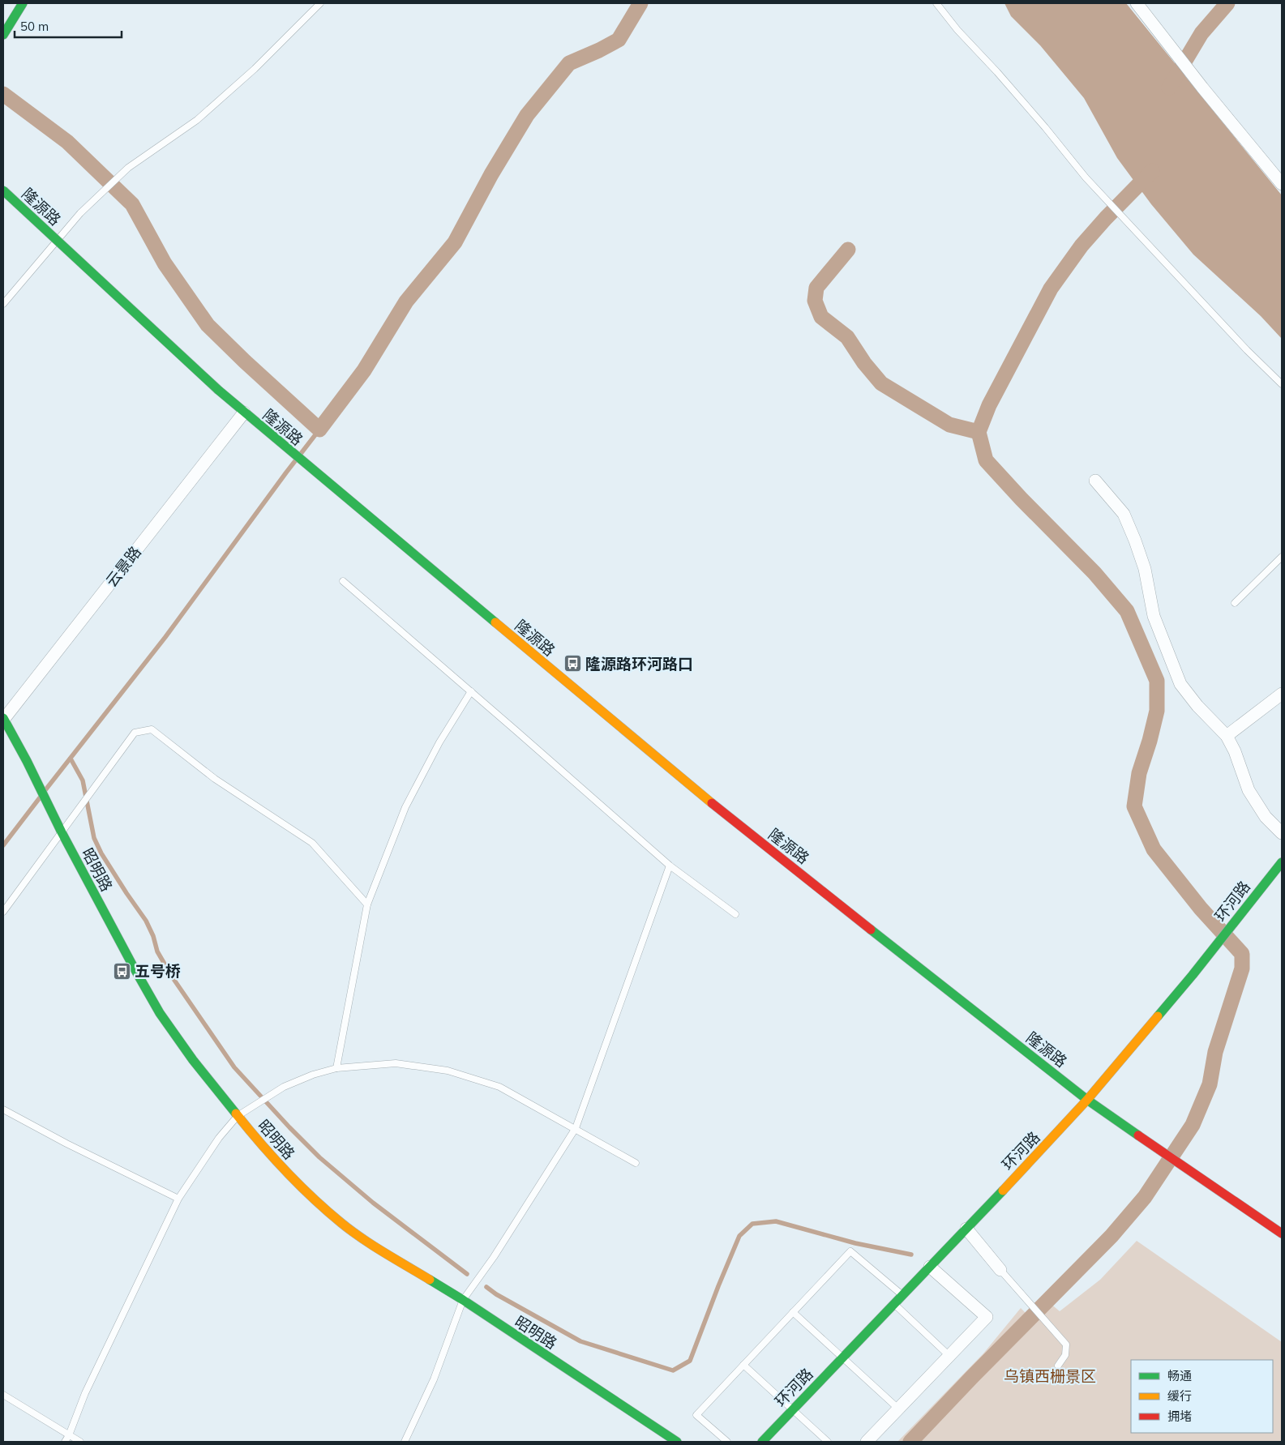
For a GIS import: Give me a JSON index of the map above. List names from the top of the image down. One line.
{"streets":{"street":["隆源路","云景路","昭明路","环河路"]},"crossings":[["隆源路","云景路"],["隆源路","环河路"],["云景路","昭明路"]],"parks":["乌镇西栅景区"],"places":{"bus stop":["隆源路环河路口","五号桥"]},"legend":["畅通","缓行","拥堵"],"scale_bar":"50 m"}
